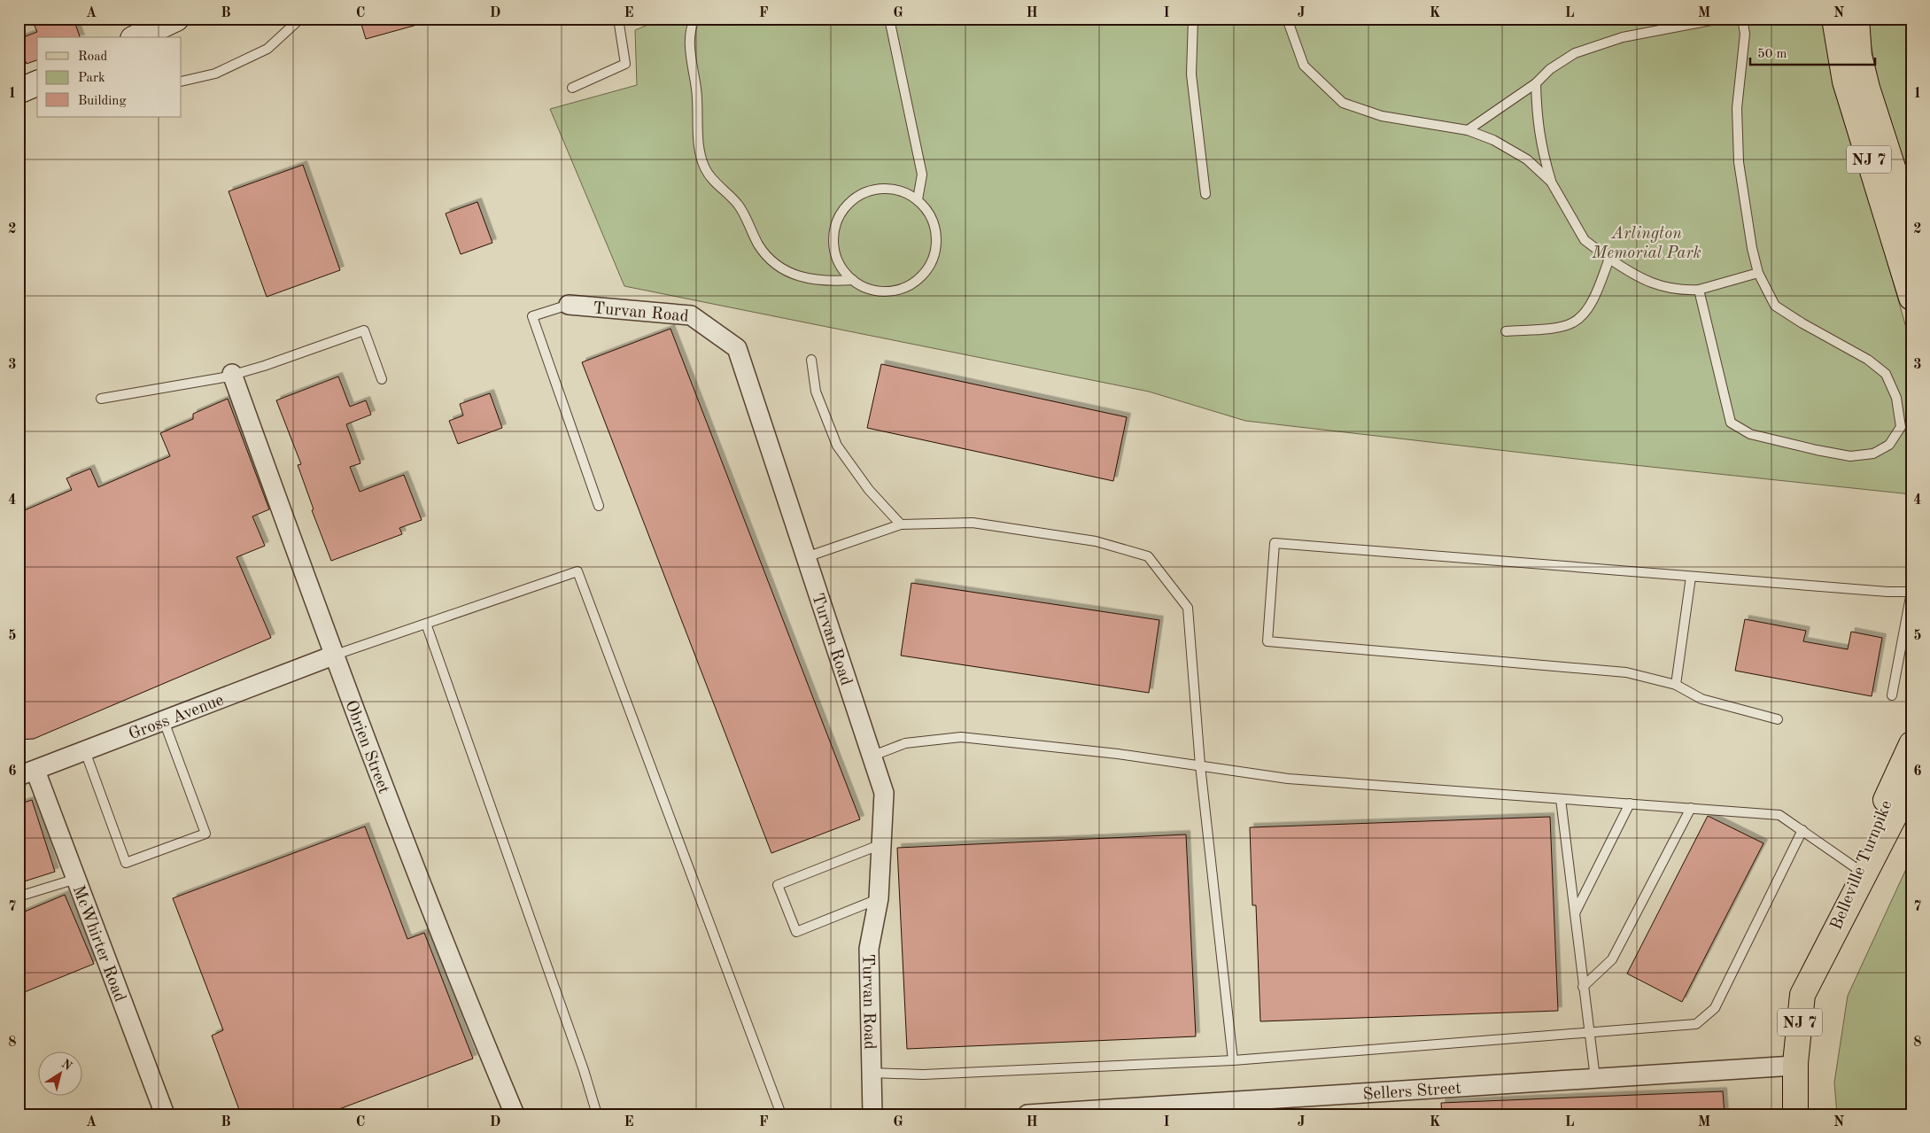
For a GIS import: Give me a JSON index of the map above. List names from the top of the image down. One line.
{"streets":{"main road":["NJ 7","Belleville Turnpike"],"street":["Turvan Road","Gross Avenue","Obrien Street","McWhirter Road","Sellers Street"]},"crossings":[["Gross Avenue","Obrien Street"],["Gross Avenue","McWhirter Road"],["Belleville Turnpike","Sellers Street"]],"parks":["Arlington Memorial Park"],"legend":["Road","Park","Building"],"scale_bar":"50 m","north":"top right","grid":{"columns":["A","B","C","D","E","F","G","H","I","J","K","L","M","N"],"rows":["1","2","3","4","5","6","7","8"]}}
